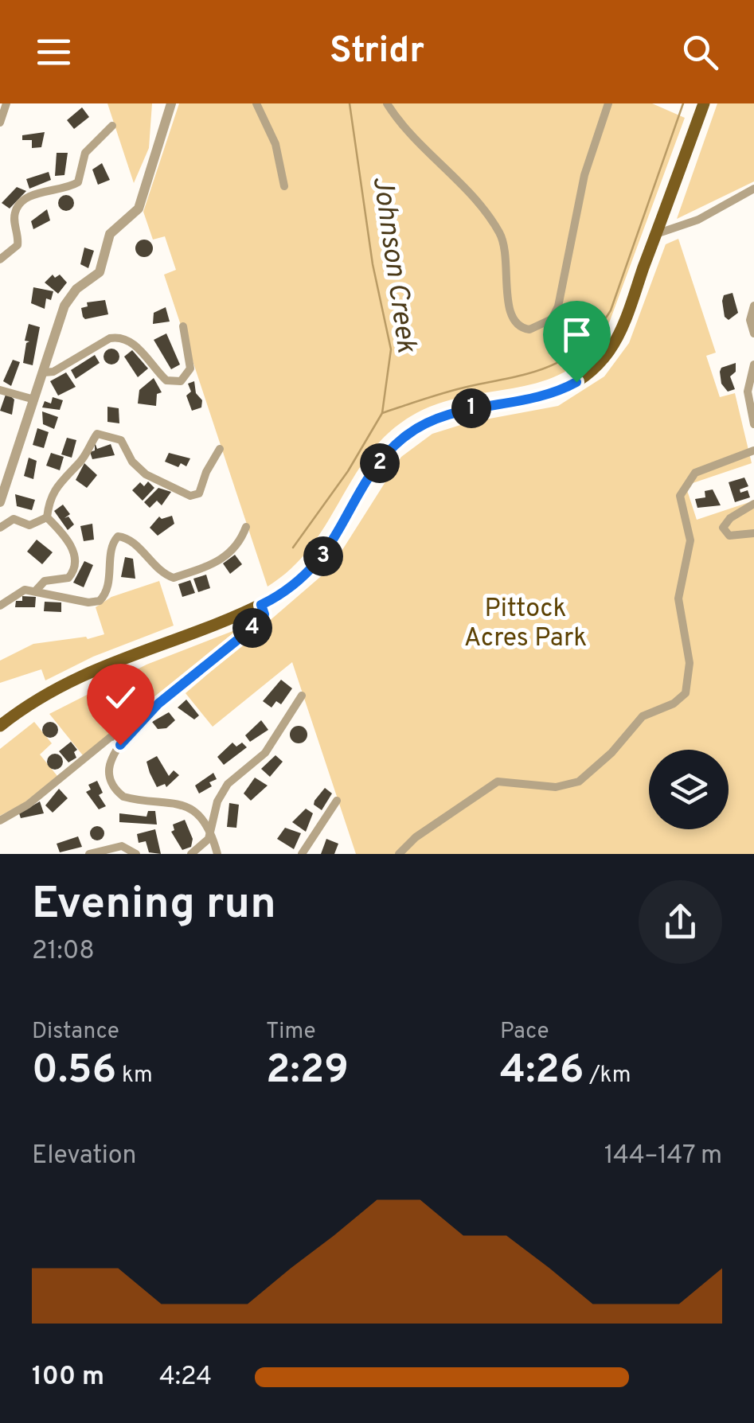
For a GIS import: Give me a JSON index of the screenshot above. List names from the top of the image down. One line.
{"water":["Johnson Creek"],"parks":["Pittock Acres Park"],"page":{"header":"Stridr","pins":["1","2","3","4"],"heading":["Evening run","21:08"],"stats":[["Distance","0.56 km"],["Time","2:29"],["Pace","4:26 /km"]],"chart":["Elevation","144–147 m"],"list":[{"name":"100 m","note":"4:24"}]}}
